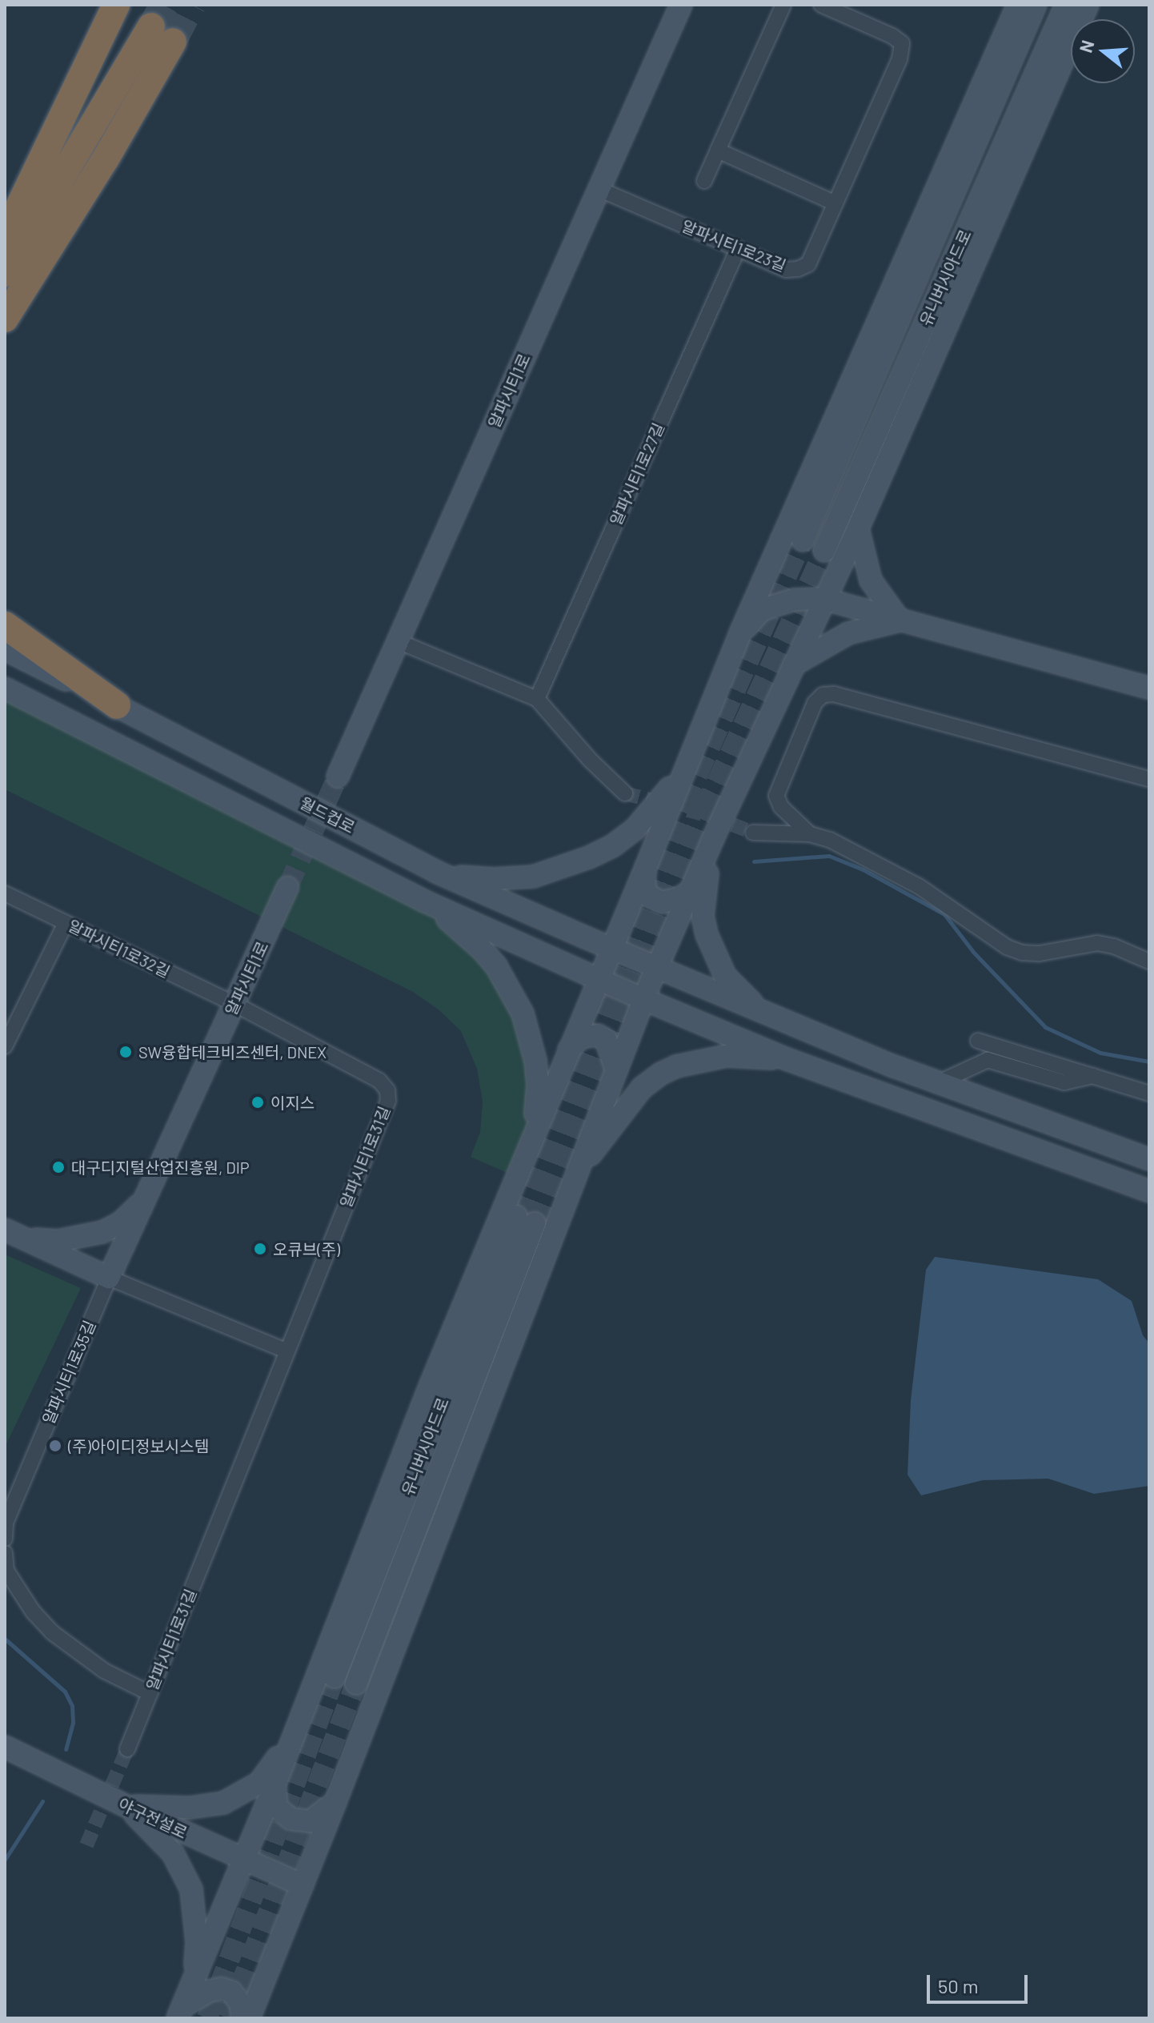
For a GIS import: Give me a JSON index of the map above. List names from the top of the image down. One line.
{"streets":{"main road":["유니버시아드로","알파시티1로","월드컵로","야구전설로"],"street":["알파시티1로23길","알파시티1로27길","알파시티1로32길","알파시티1로31길","알파시티1로35길"]},"crossings":[["알파시티1로23길","알파시티1로"],["알파시티1로23길","알파시티1로27길"],["알파시티1로","알파시티1로32길"],["알파시티1로","알파시티1로31길"],["알파시티1로","알파시티1로35길"],["알파시티1로32길","알파시티1로31길"]],"places":["SW융합테크비즈센터, DNEX","이지스","대구디지털산업진흥원, DIP","오큐브(주)","(주)아이디정보시스템"],"scale_bar":"50 m","north":"left"}
